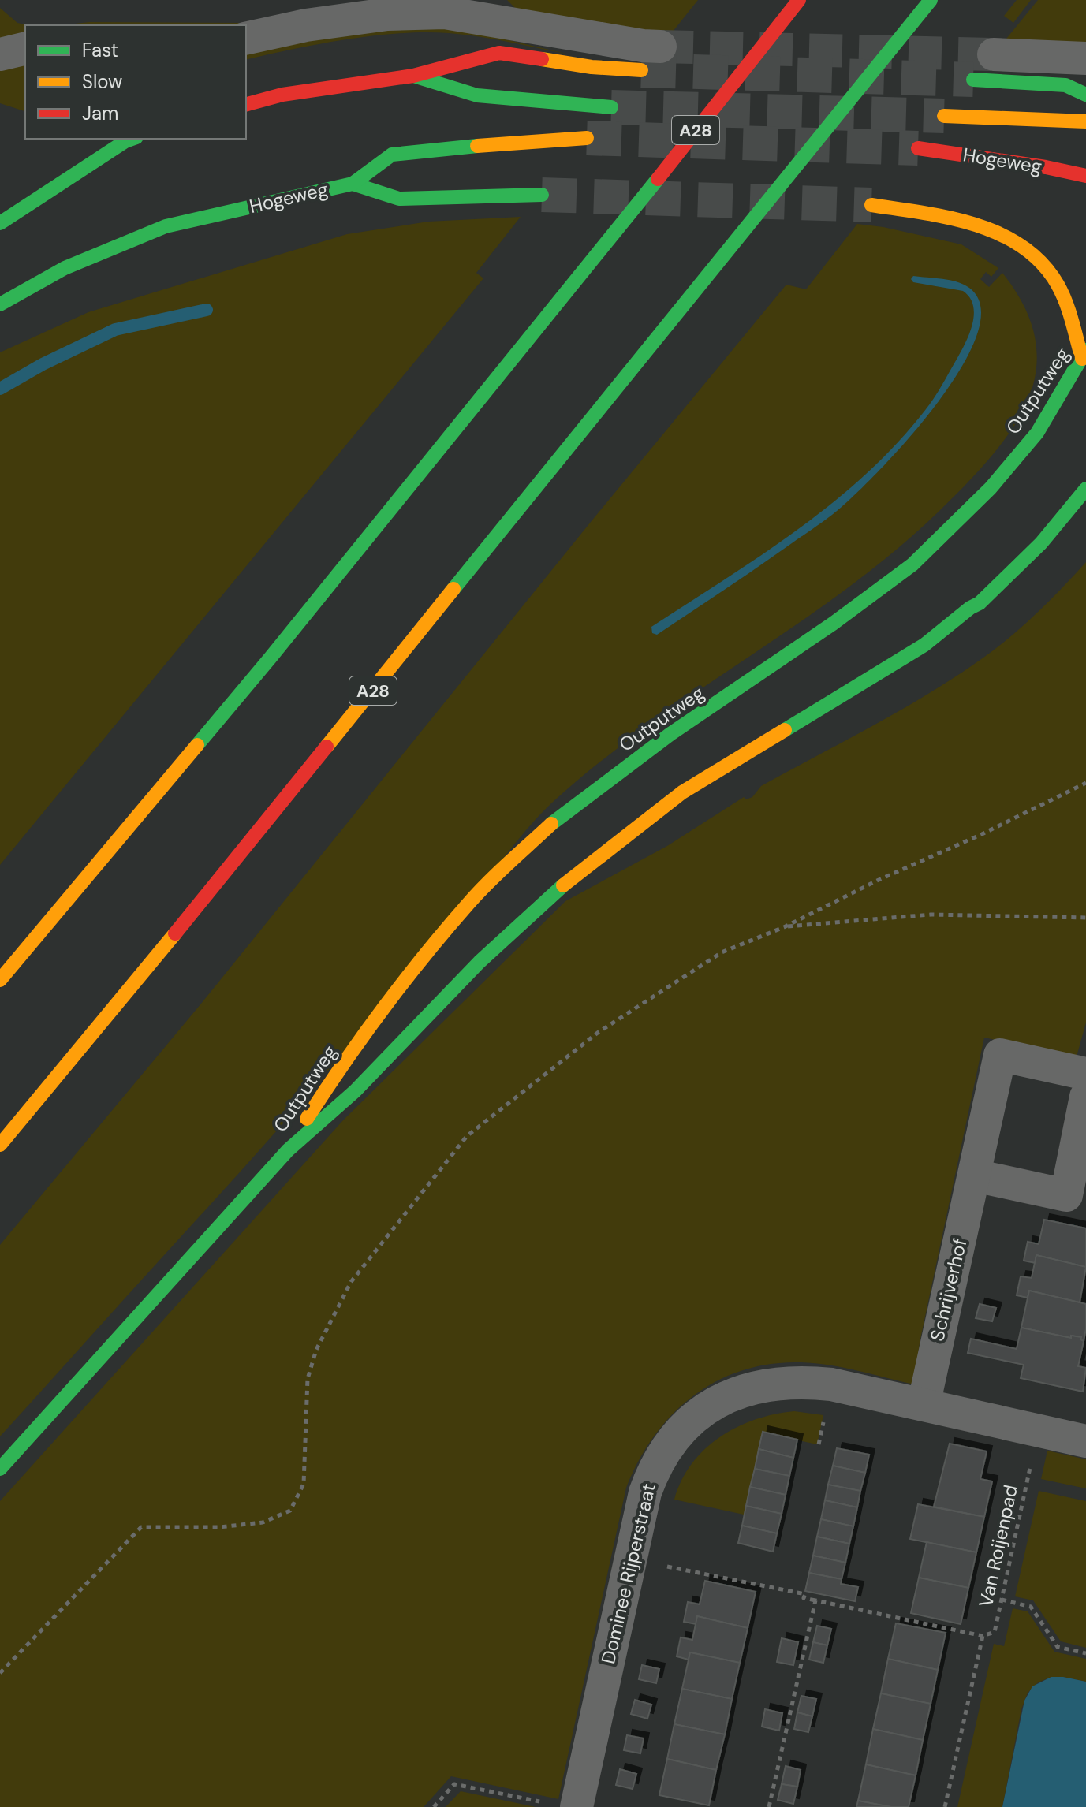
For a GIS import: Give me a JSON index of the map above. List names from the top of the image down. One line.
{"streets":{"main road":["A28","Hogeweg","Outputweg"],"street":["Schrijverhof","Dominee Rijperstraat"],"path":["Van Roijenpad"]},"crossings":[["Schrijverhof","Dominee Rijperstraat"],["Van Roijenpad","Dominee Rijperstraat"]],"legend":["Fast","Slow","Jam"]}
